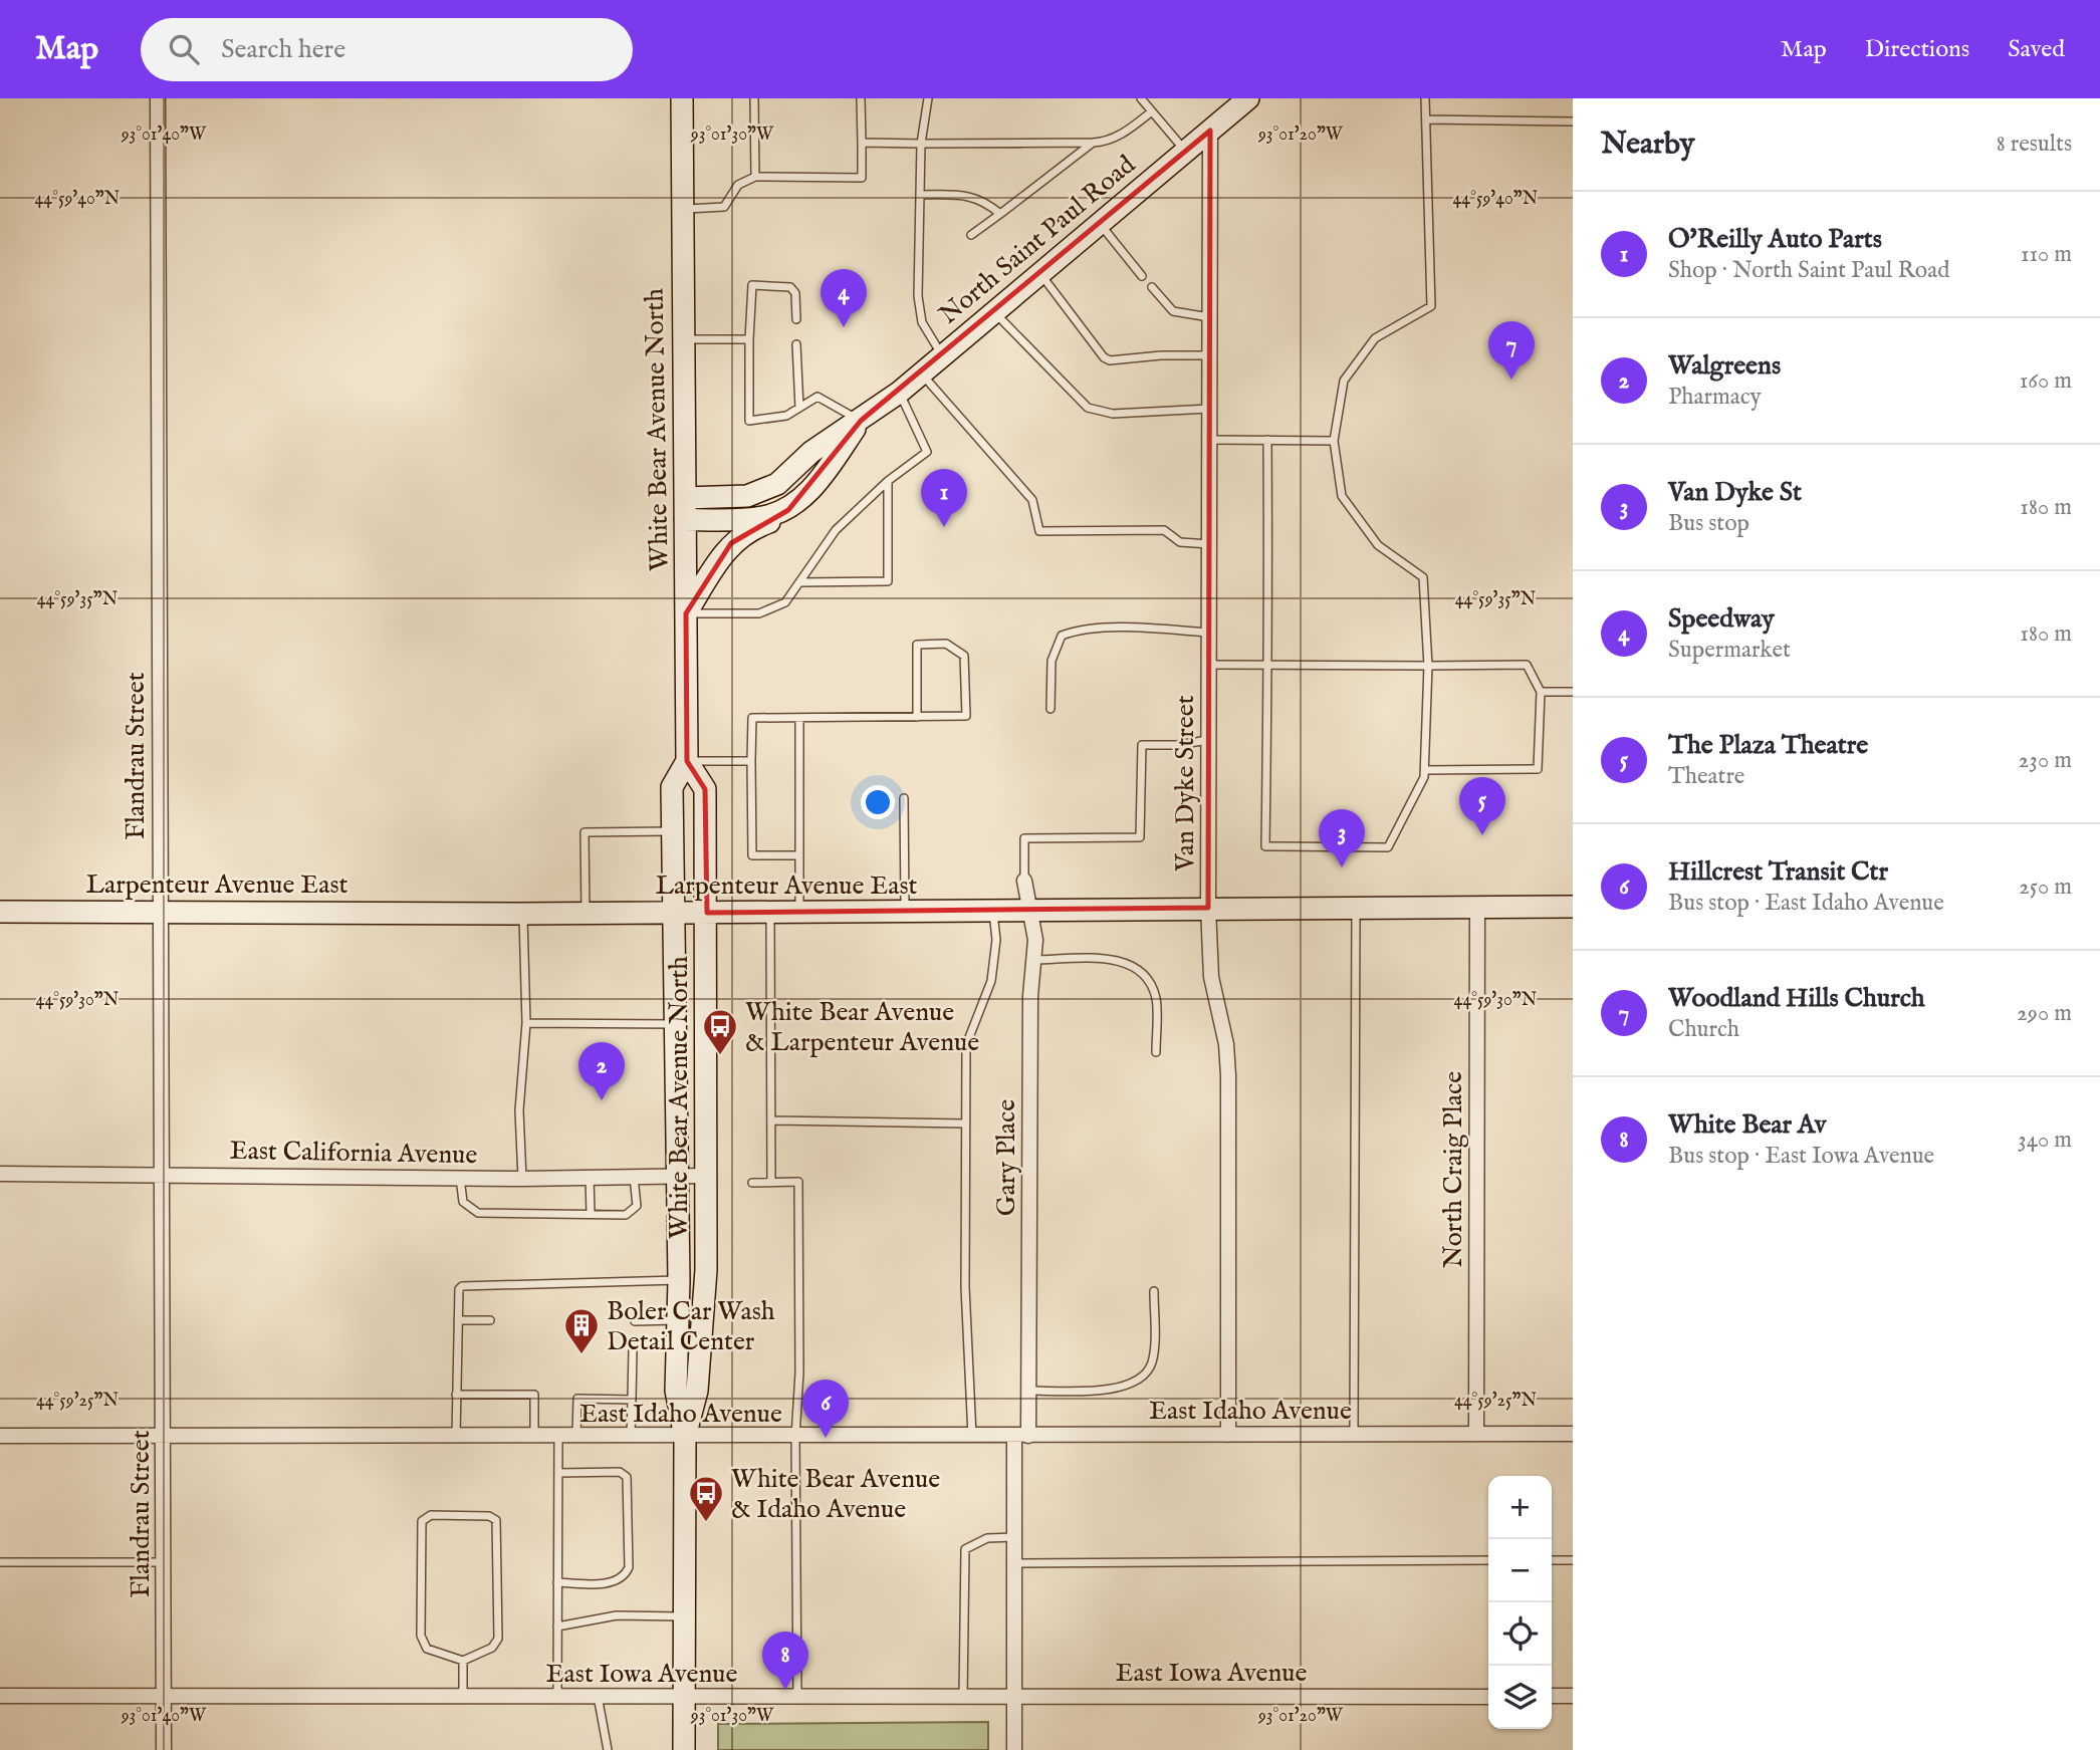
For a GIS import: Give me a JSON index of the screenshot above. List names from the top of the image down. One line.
{"streets":{"street":["North Saint Paul Road","White Bear Avenue North","Flandrau Street","Van Dyke Street","Larpenteur Avenue East","East California Avenue","Gary Place","North Craig Place","East Idaho Avenue","East Iowa Avenue"]},"crossings":[["North Saint Paul Road","White Bear Avenue North"],["North Saint Paul Road","Van Dyke Street"],["White Bear Avenue North","Larpenteur Avenue East"],["White Bear Avenue North","East California Avenue"],["White Bear Avenue North","East Idaho Avenue"],["White Bear Avenue North","East Iowa Avenue"],["Flandrau Street","Larpenteur Avenue East"],["Flandrau Street","East California Avenue"],["Flandrau Street","East Idaho Avenue"],["Flandrau Street","East Iowa Avenue"],["Van Dyke Street","Larpenteur Avenue East"],["Van Dyke Street","East Idaho Avenue"],["Larpenteur Avenue East","Gary Place"],["Larpenteur Avenue East","North Craig Place"],["Gary Place","East Idaho Avenue"],["Gary Place","East Iowa Avenue"],["North Craig Place","East Idaho Avenue"]],"places":{"bus stop":["White Bear Avenue & Larpenteur Avenue","White Bear Avenue & Idaho Avenue"],"building":["Boler Car Wash Detail Center"]},"page":{"header":"Map","search":"Search here","nav":["Map","Directions","Saved"],"heading":["Nearby","8 results"],"list":[{"mark":"1","name":"O'Reilly Auto Parts","note":"Shop · North Saint Paul Road","value":"110 m"},{"mark":"2","name":"Walgreens","note":"Pharmacy","value":"160 m"},{"mark":"3","name":"Van Dyke St","note":"Bus stop","value":"180 m"},{"mark":"4","name":"Speedway","note":"Supermarket","value":"180 m"},{"mark":"5","name":"The Plaza Theatre","note":"Theatre","value":"230 m"},{"mark":"6","name":"Hillcrest Transit Ctr","note":"Bus stop · East Idaho Avenue","value":"250 m"},{"mark":"7","name":"Woodland Hills Church","note":"Church","value":"290 m"},{"mark":"8","name":"White Bear Av","note":"Bus stop · East Iowa Avenue","value":"340 m"}],"pins":["4","7","1","5","3","2","6","8"],"map_buttons":["+","−"]},"coordinates":["93°01'40\"W","93°01'30\"W","93°01'20\"W","44°59'40\"N","44°59'35\"N","44°59'30\"N","44°59'25\"N"]}
